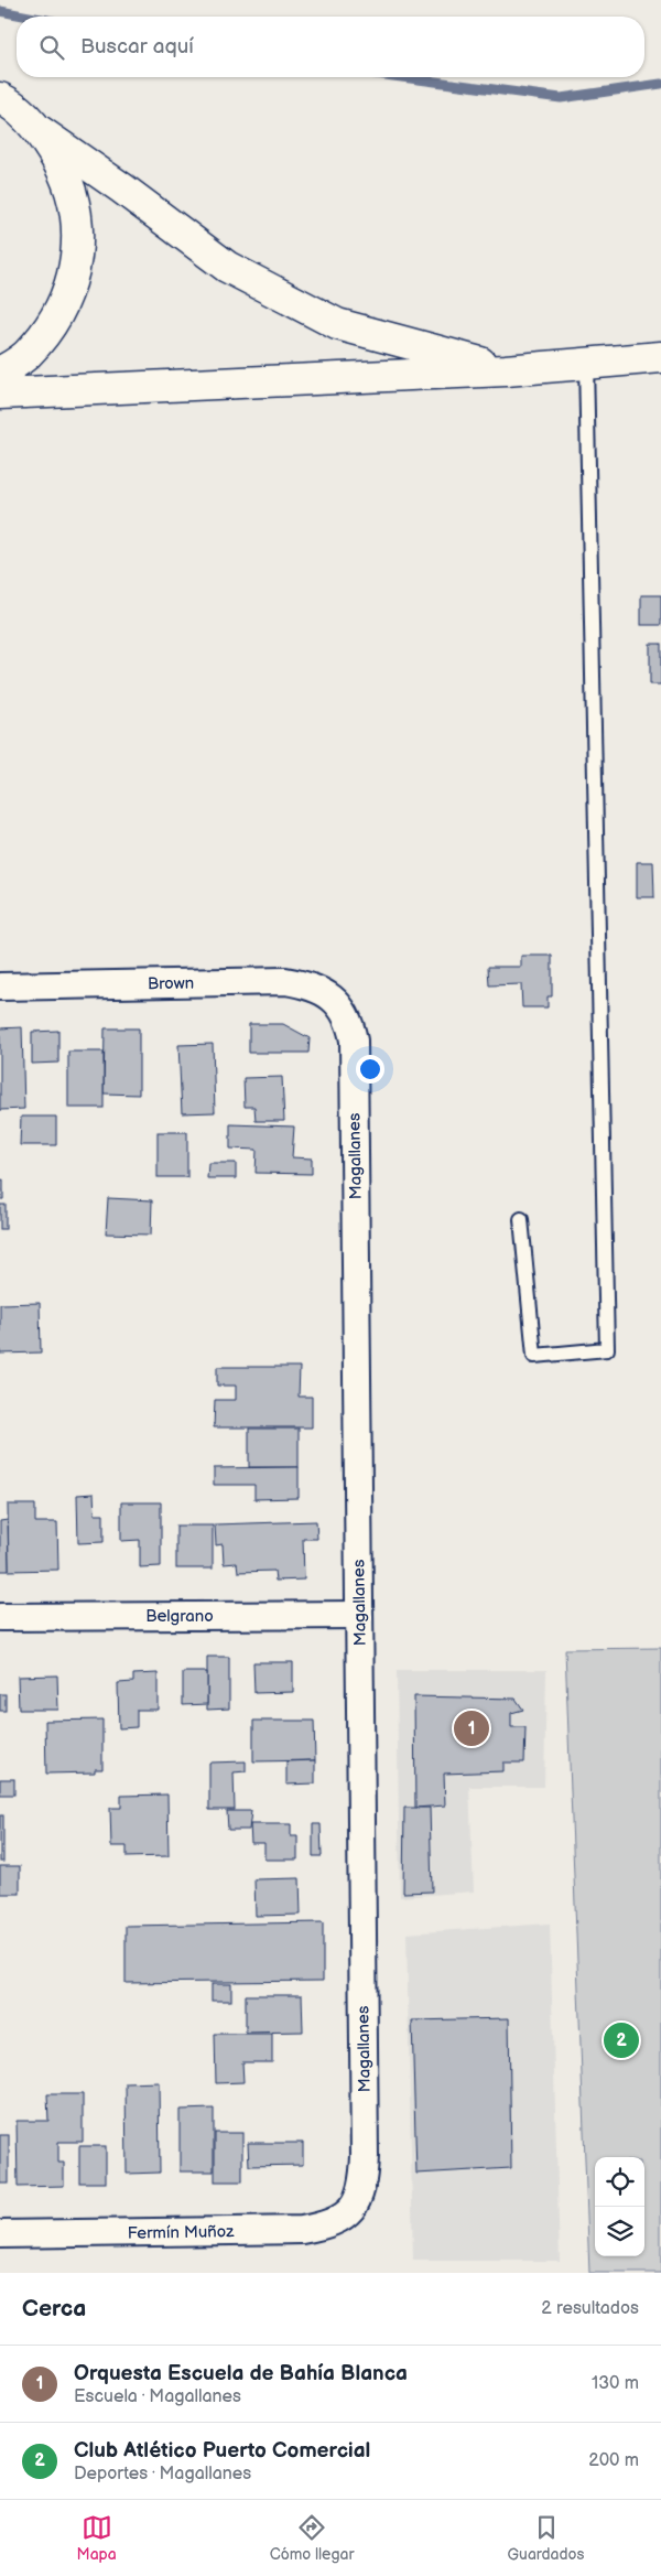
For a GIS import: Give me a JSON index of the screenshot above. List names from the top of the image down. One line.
{"streets":{"street":["Brown","Magallanes","Belgrano","Fermín Muñoz"]},"crossings":[["Brown","Magallanes"],["Magallanes","Belgrano"],["Magallanes","Fermín Muñoz"]],"page":{"search":"Buscar aquí","pins":["1","2"],"heading":["Cerca","2 resultados"],"list":[{"mark":"1","name":"Orquesta Escuela de Bahía Blanca","note":"Escuela · Magallanes","value":"130 m"},{"mark":"2","name":"Club Atlético Puerto Comercial","note":"Deportes · Magallanes","value":"200 m"}],"nav":["Mapa","Cómo llegar","Guardados"]}}
